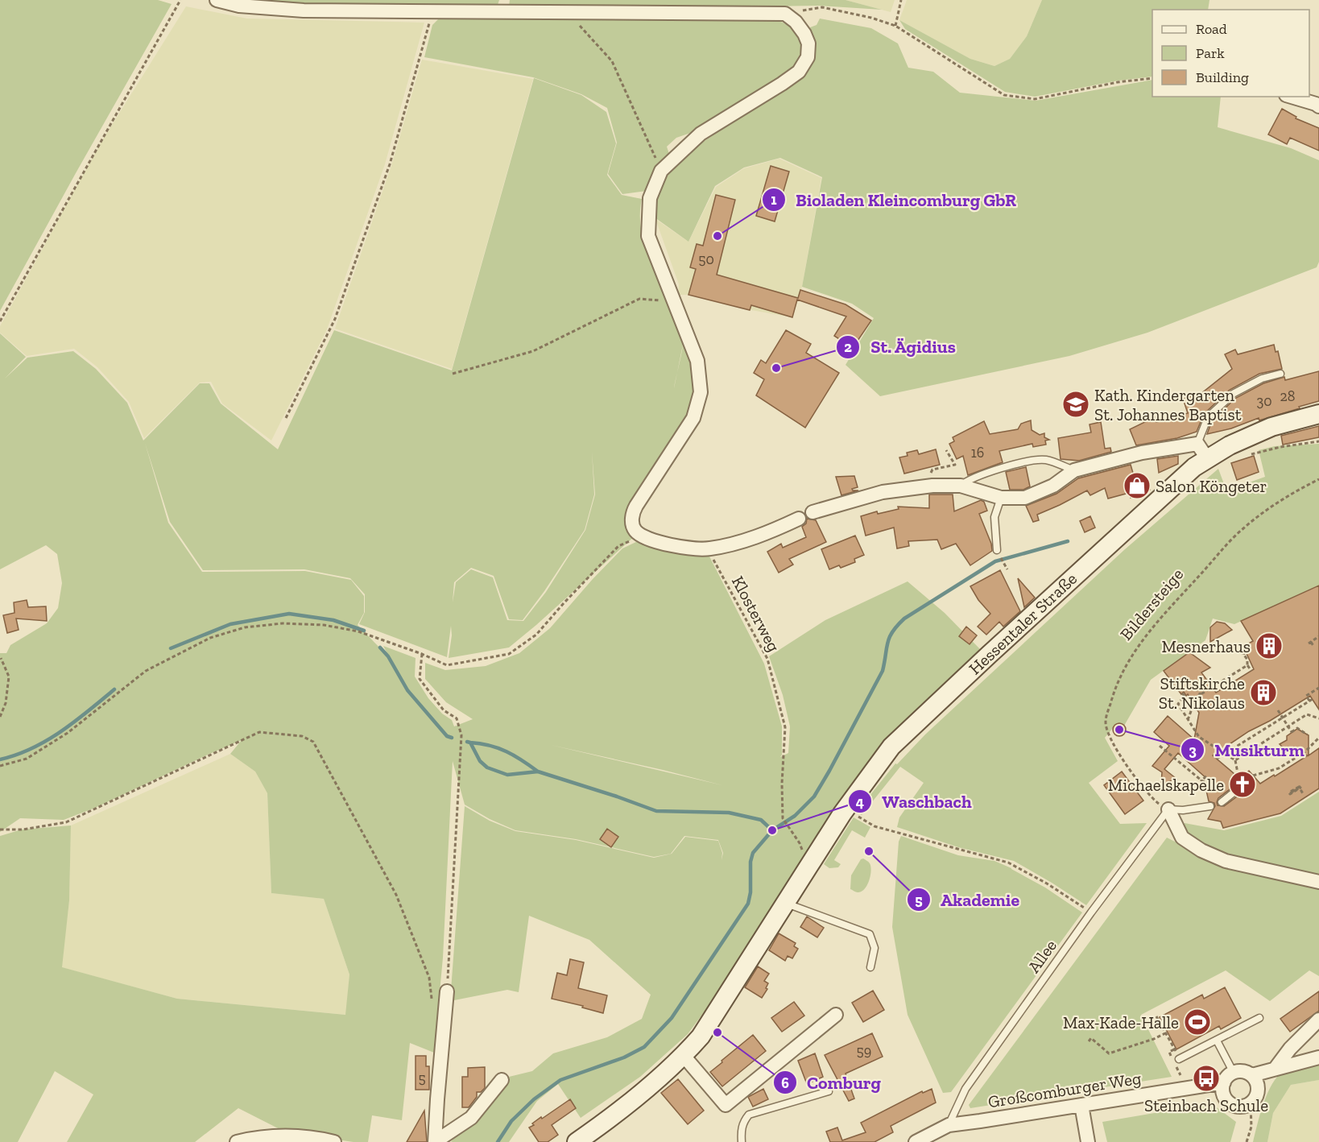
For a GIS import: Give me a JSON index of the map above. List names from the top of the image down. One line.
{"streets":{"main road":["Hessentaler Straße"],"street":["Großcomburger Weg"],"lane":["Allee"],"path":["Bildersteige","Klosterweg"]},"crossings":[["Bildersteige","Allee"],["Allee","Großcomburger Weg"]],"places":{"other":["Bioladen Kleincomburg GbR","St. Ägidius","Musikturm","Waschbach","Akademie","Comburg"],"school or university":["Kath. Kindergarten St. Johannes Baptist"],"shop":["Salon Köngeter"],"building":["Mesnerhaus","Stiftskirche St. Nikolaus"],"church":["Michaelskapelle"],"sports":["Max-Kade-Halle"],"bus stop":["Steinbach Schule"]},"house_numbers":["50","28","30","16","59","5"],"legend":["Road","Park","Building"]}
